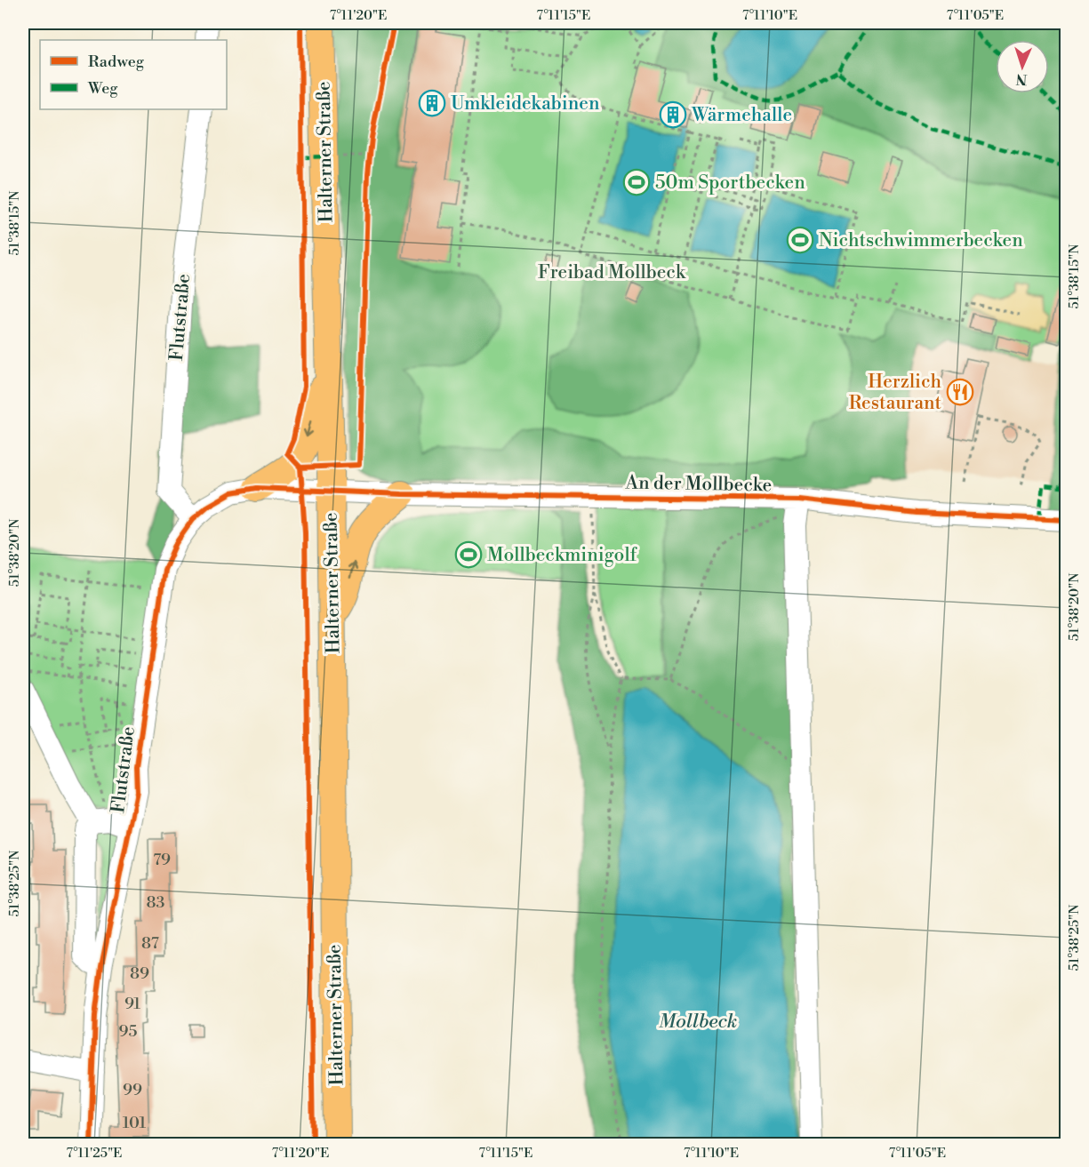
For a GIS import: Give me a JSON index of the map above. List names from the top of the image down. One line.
{"streets":{"main road":["Halterner Straße"],"street":["Flutstraße","An der Mollbecke"]},"crossings":[["Halterner Straße","Flutstraße"],["Halterner Straße","An der Mollbecke"],["Flutstraße","An der Mollbecke"]],"water":["Mollbeck"],"parks":["Freibad Mollbeck"],"places":{"building":["Umkleidekabinen","Wärmehalle"],"sports":["50m Sportbecken","Nichtschwimmerbecken","Mollbeckminigolf"],"restaurant":["Herzlich Restaurant"]},"house_numbers":["79","83","87","89","91","95","99","101"],"legend":["Radweg","Weg"],"north":"bottom","coordinates":["7°11'20\"E","7°11'15\"E","7°11'10\"E","7°11'05\"E","51°38'15\"N","51°38'20\"N","51°38'25\"N","7°11'25\"E"]}
